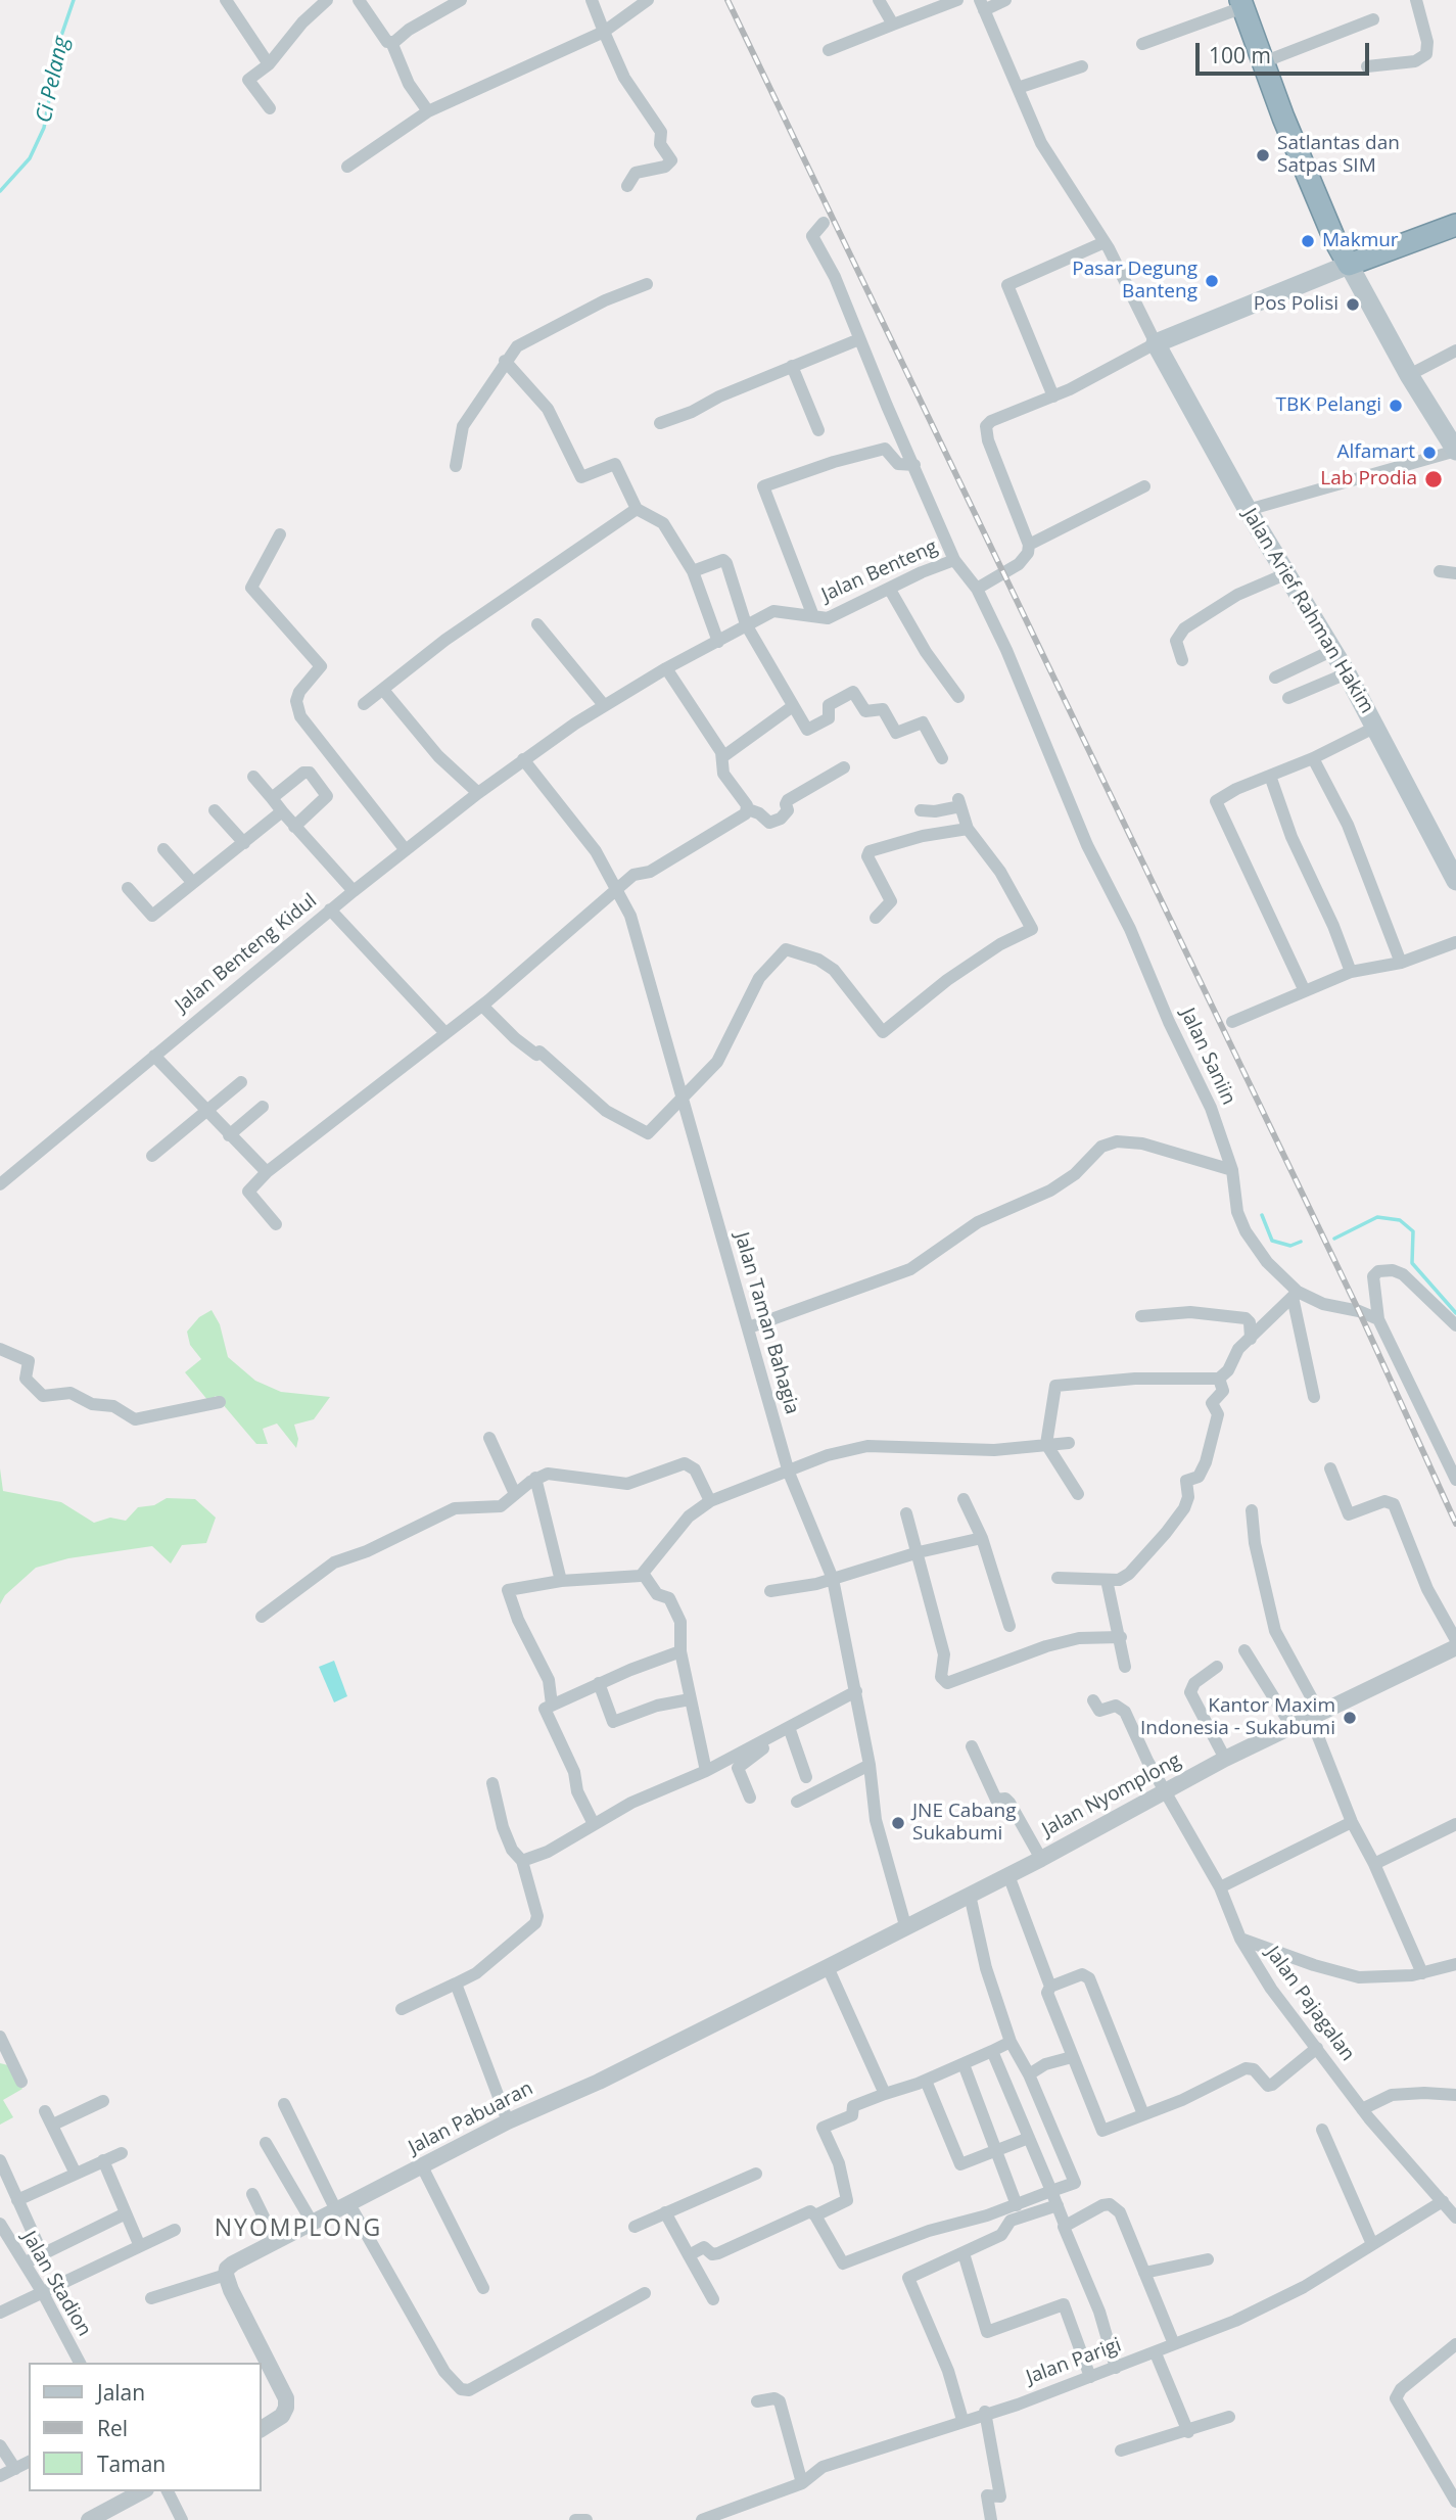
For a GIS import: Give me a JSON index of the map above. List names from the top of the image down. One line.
{"streets":{"main road":["Jalan Arief Rahman Hakim"],"street":["Jalan Benteng","Jalan Benteng Kidul","Jalan Saniin","Jalan Taman Bahagia","Jalan Nyomplong","Jalan Pajagalan","Jalan Pabuaran","Jalan Stadion","Jalan Parigi"]},"crossings":[["Jalan Benteng","Jalan Benteng Kidul"],["Jalan Benteng","Jalan Saniin"],["Jalan Benteng","Jalan Taman Bahagia"],["Jalan Benteng Kidul","Jalan Taman Bahagia"],["Jalan Taman Bahagia","Jalan Nyomplong"],["Jalan Taman Bahagia","Jalan Pabuaran"],["Jalan Nyomplong","Jalan Pajagalan"],["Jalan Nyomplong","Jalan Pabuaran"],["Jalan Pajagalan","Jalan Parigi"]],"districts":["NYOMPLONG"],"water":["Ci Pelang"],"places":["Satlantas dan Satpas SIM","Makmur","Pasar Degung Banteng","Pos Polisi","TBK Pelangi","Alfamart","Lab Prodia","Kantor Maxim Indonesia - Sukabumi","JNE Cabang Sukabumi"],"legend":["Jalan","Rel","Taman"],"scale_bar":"100 m"}
